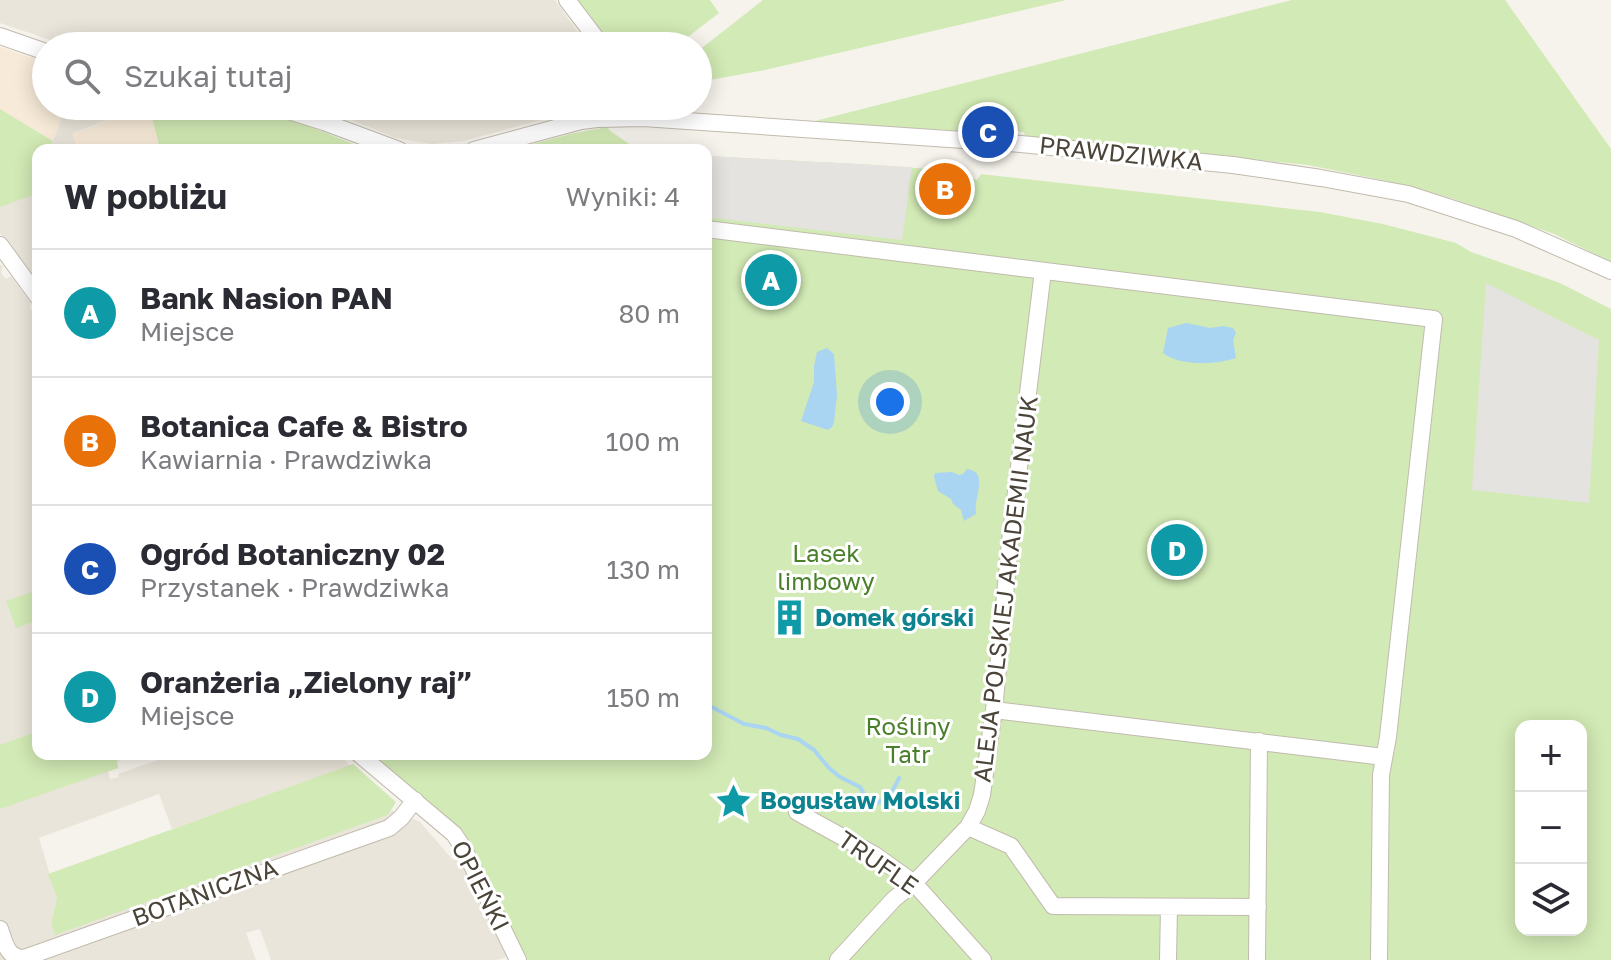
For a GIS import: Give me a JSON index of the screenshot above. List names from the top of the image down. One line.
{"streets":{"street":["PRAWDZIWKA","ALEJA POLSKIEJ AKADEMII NAUK","TRUFLE","OPIEŃKI","BOTANICZNA"]},"crossings":[["ALEJA POLSKIEJ AKADEMII NAUK","TRUFLE"],["OPIEŃKI","BOTANICZNA"]],"parks":["Lasek limbowy","Rośliny Tatr"],"places":{"building":["Domek górski"],"place":["Bogusław Molski"]},"page":{"search":"Szukaj tutaj","pins":["C","B","A","D"],"heading":["W pobliżu","Wyniki: 4"],"list":[{"mark":"A","name":"Bank Nasion PAN","note":"Miejsce","value":"80 m"},{"mark":"B","name":"Botanica Cafe & Bistro","note":"Kawiarnia · Prawdziwka","value":"100 m"},{"mark":"C","name":"Ogród Botaniczny 02","note":"Przystanek · Prawdziwka","value":"130 m"},{"mark":"D","name":"Oranżeria „Zielony raj”","note":"Miejsce","value":"150 m"}],"map_buttons":["+","−"]}}
